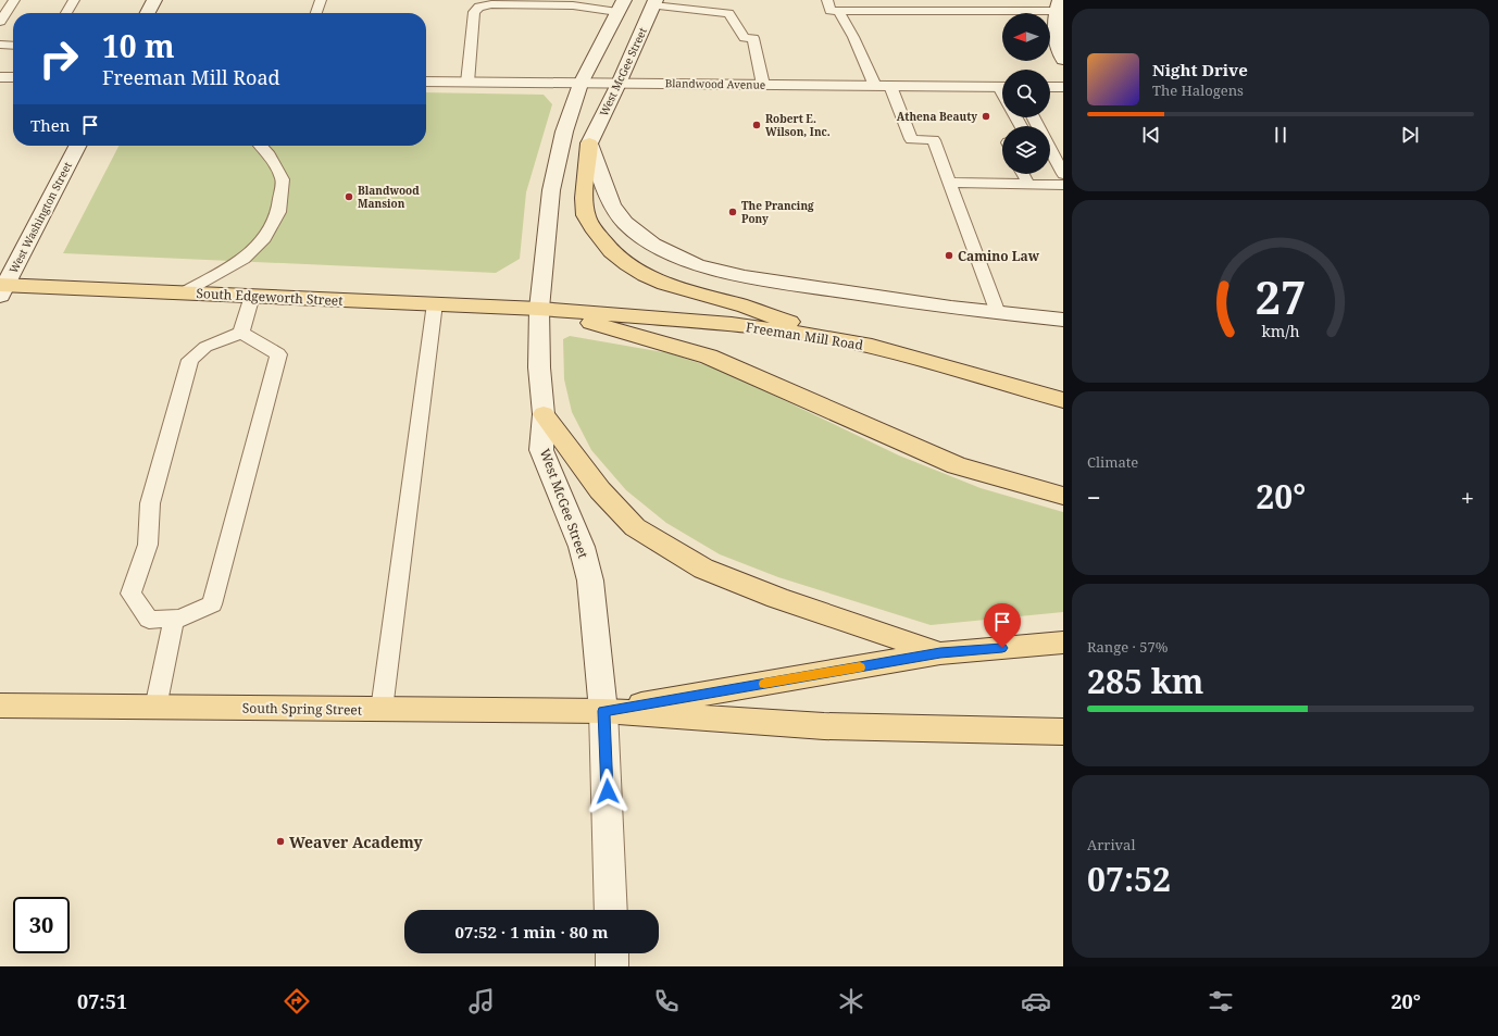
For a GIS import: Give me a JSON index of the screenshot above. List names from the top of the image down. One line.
{"streets":{"main road":["South Edgeworth Street","Freeman Mill Road","South Spring Street"],"street":["West McGee Street","Blandwood Avenue","West Washington Street"]},"crossings":[["West McGee Street","Blandwood Avenue"],["West McGee Street","South Edgeworth Street"],["West McGee Street","Freeman Mill Road"],["West McGee Street","South Spring Street"],["West Washington Street","South Edgeworth Street"],["South Edgeworth Street","Freeman Mill Road"]],"places":["Athena Beauty","Robert E. Wilson, Inc.","Blandwood Mansion","The Prancing Pony","Camino Law","Weaver Academy"],"north":"left","page":{"turn":["10 m","Freeman Mill Road"],"song":["Night Drive","The Halogens"],"then":"Then","tile":["Climate",["Range · 57%","285 km"],["Arrival","07:52"]],"heat":["−","20°","+"],"limit":"30","trip":"07:52 · 1 min · 80 m","tabs":["07:51","20°"],"gauge":["27","km/h"]}}
